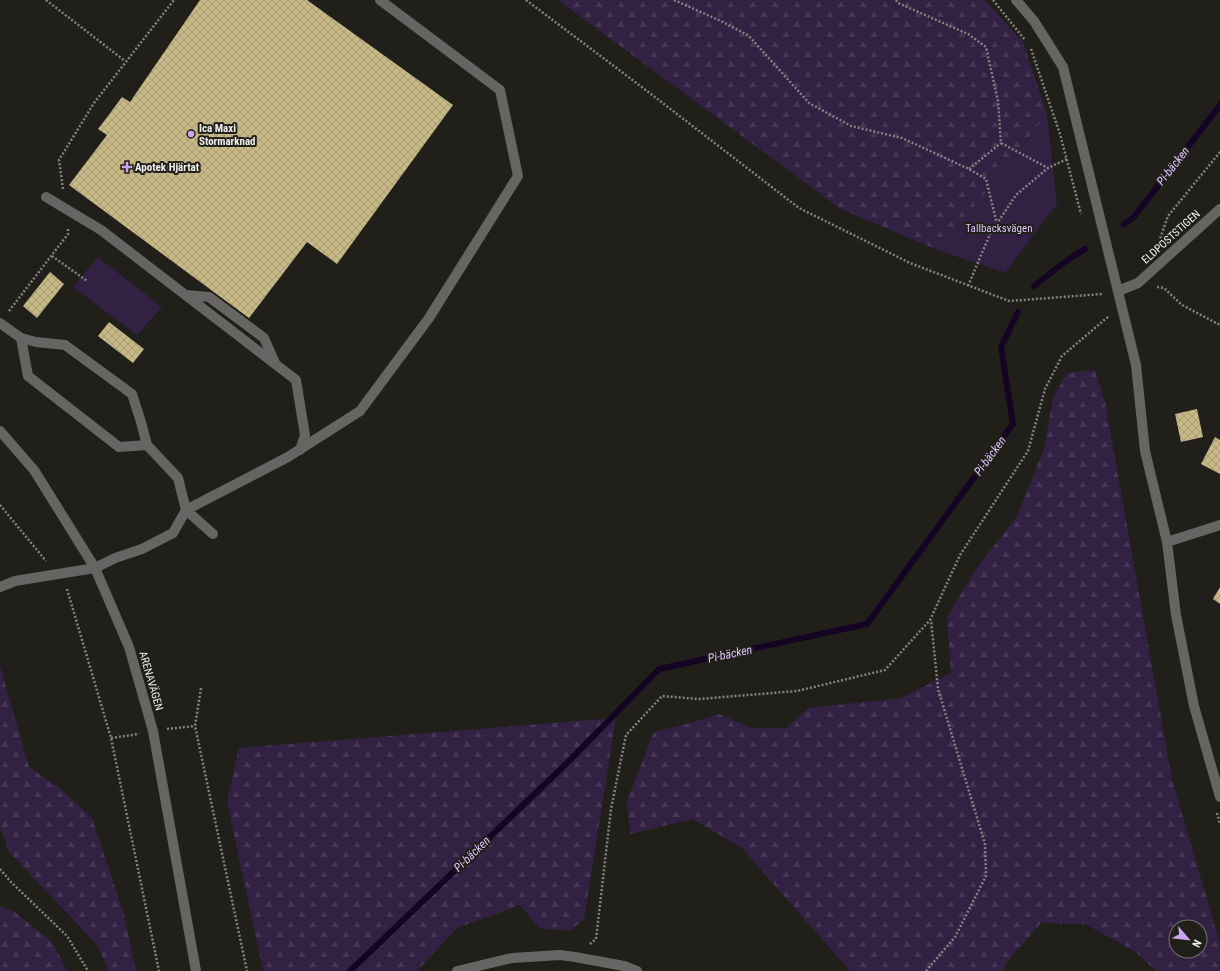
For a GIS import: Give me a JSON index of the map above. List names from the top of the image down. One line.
{"streets":{"street":["ELDPOSTSTIGEN","ARENAVÄGEN"]},"water":["Pi-bäcken"],"parks":["Tallbacksvägen"],"places":{"other":["Ica Maxi Stormarknad"],"health":["Apotek Hjärtat"]},"north":"bottom right"}
